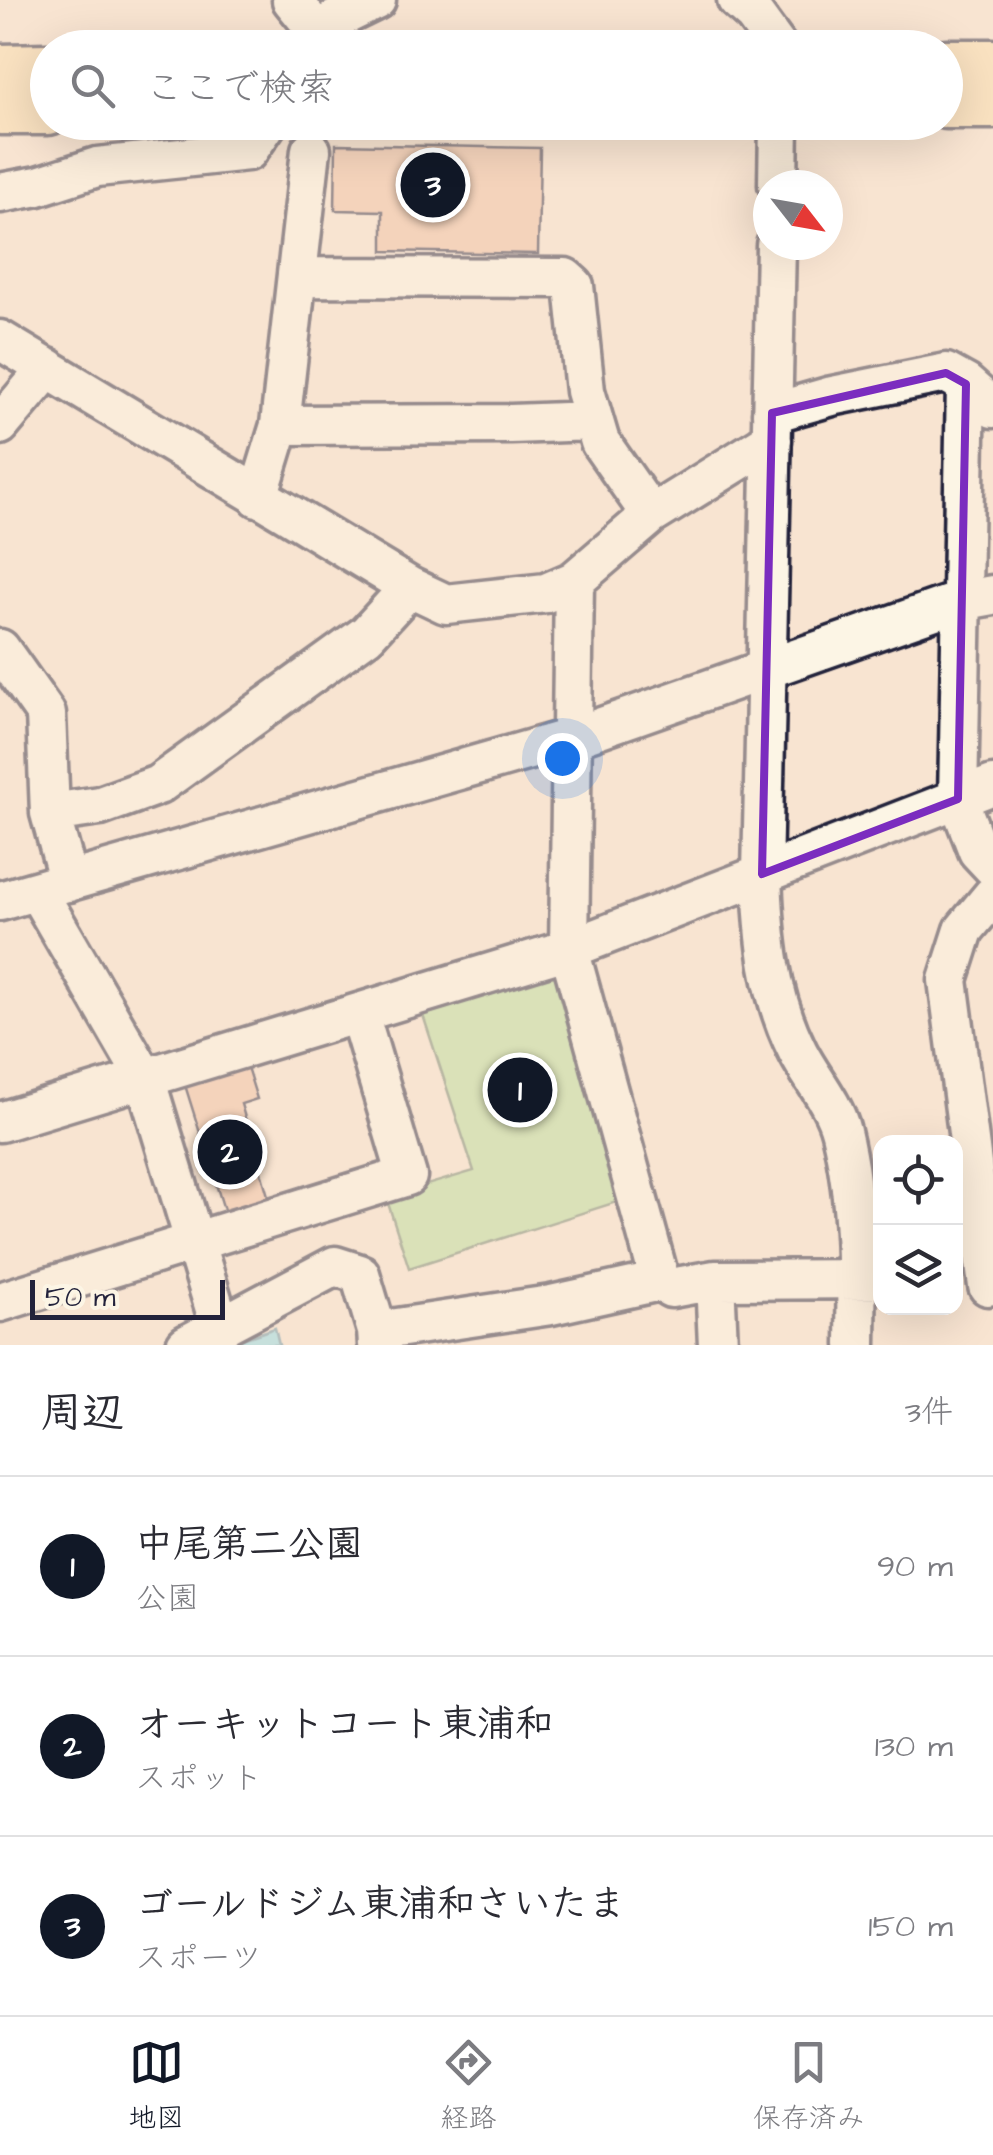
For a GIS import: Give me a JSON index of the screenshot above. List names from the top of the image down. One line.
{"scale_bar":"50 m","north":"bottom right","page":{"search":"ここで検索","pins":["3","1","2"],"scale":"50 m","heading":["周辺","3件"],"list":[{"mark":"1","name":"中尾第二公園","note":"公園","value":"90 m"},{"mark":"2","name":"オーキットコート東浦和","note":"スポット","value":"130 m"},{"mark":"3","name":"ゴールドジム東浦和さいたま","note":"スポーツ","value":"150 m"}],"nav":["地図","経路","保存済み"]}}
